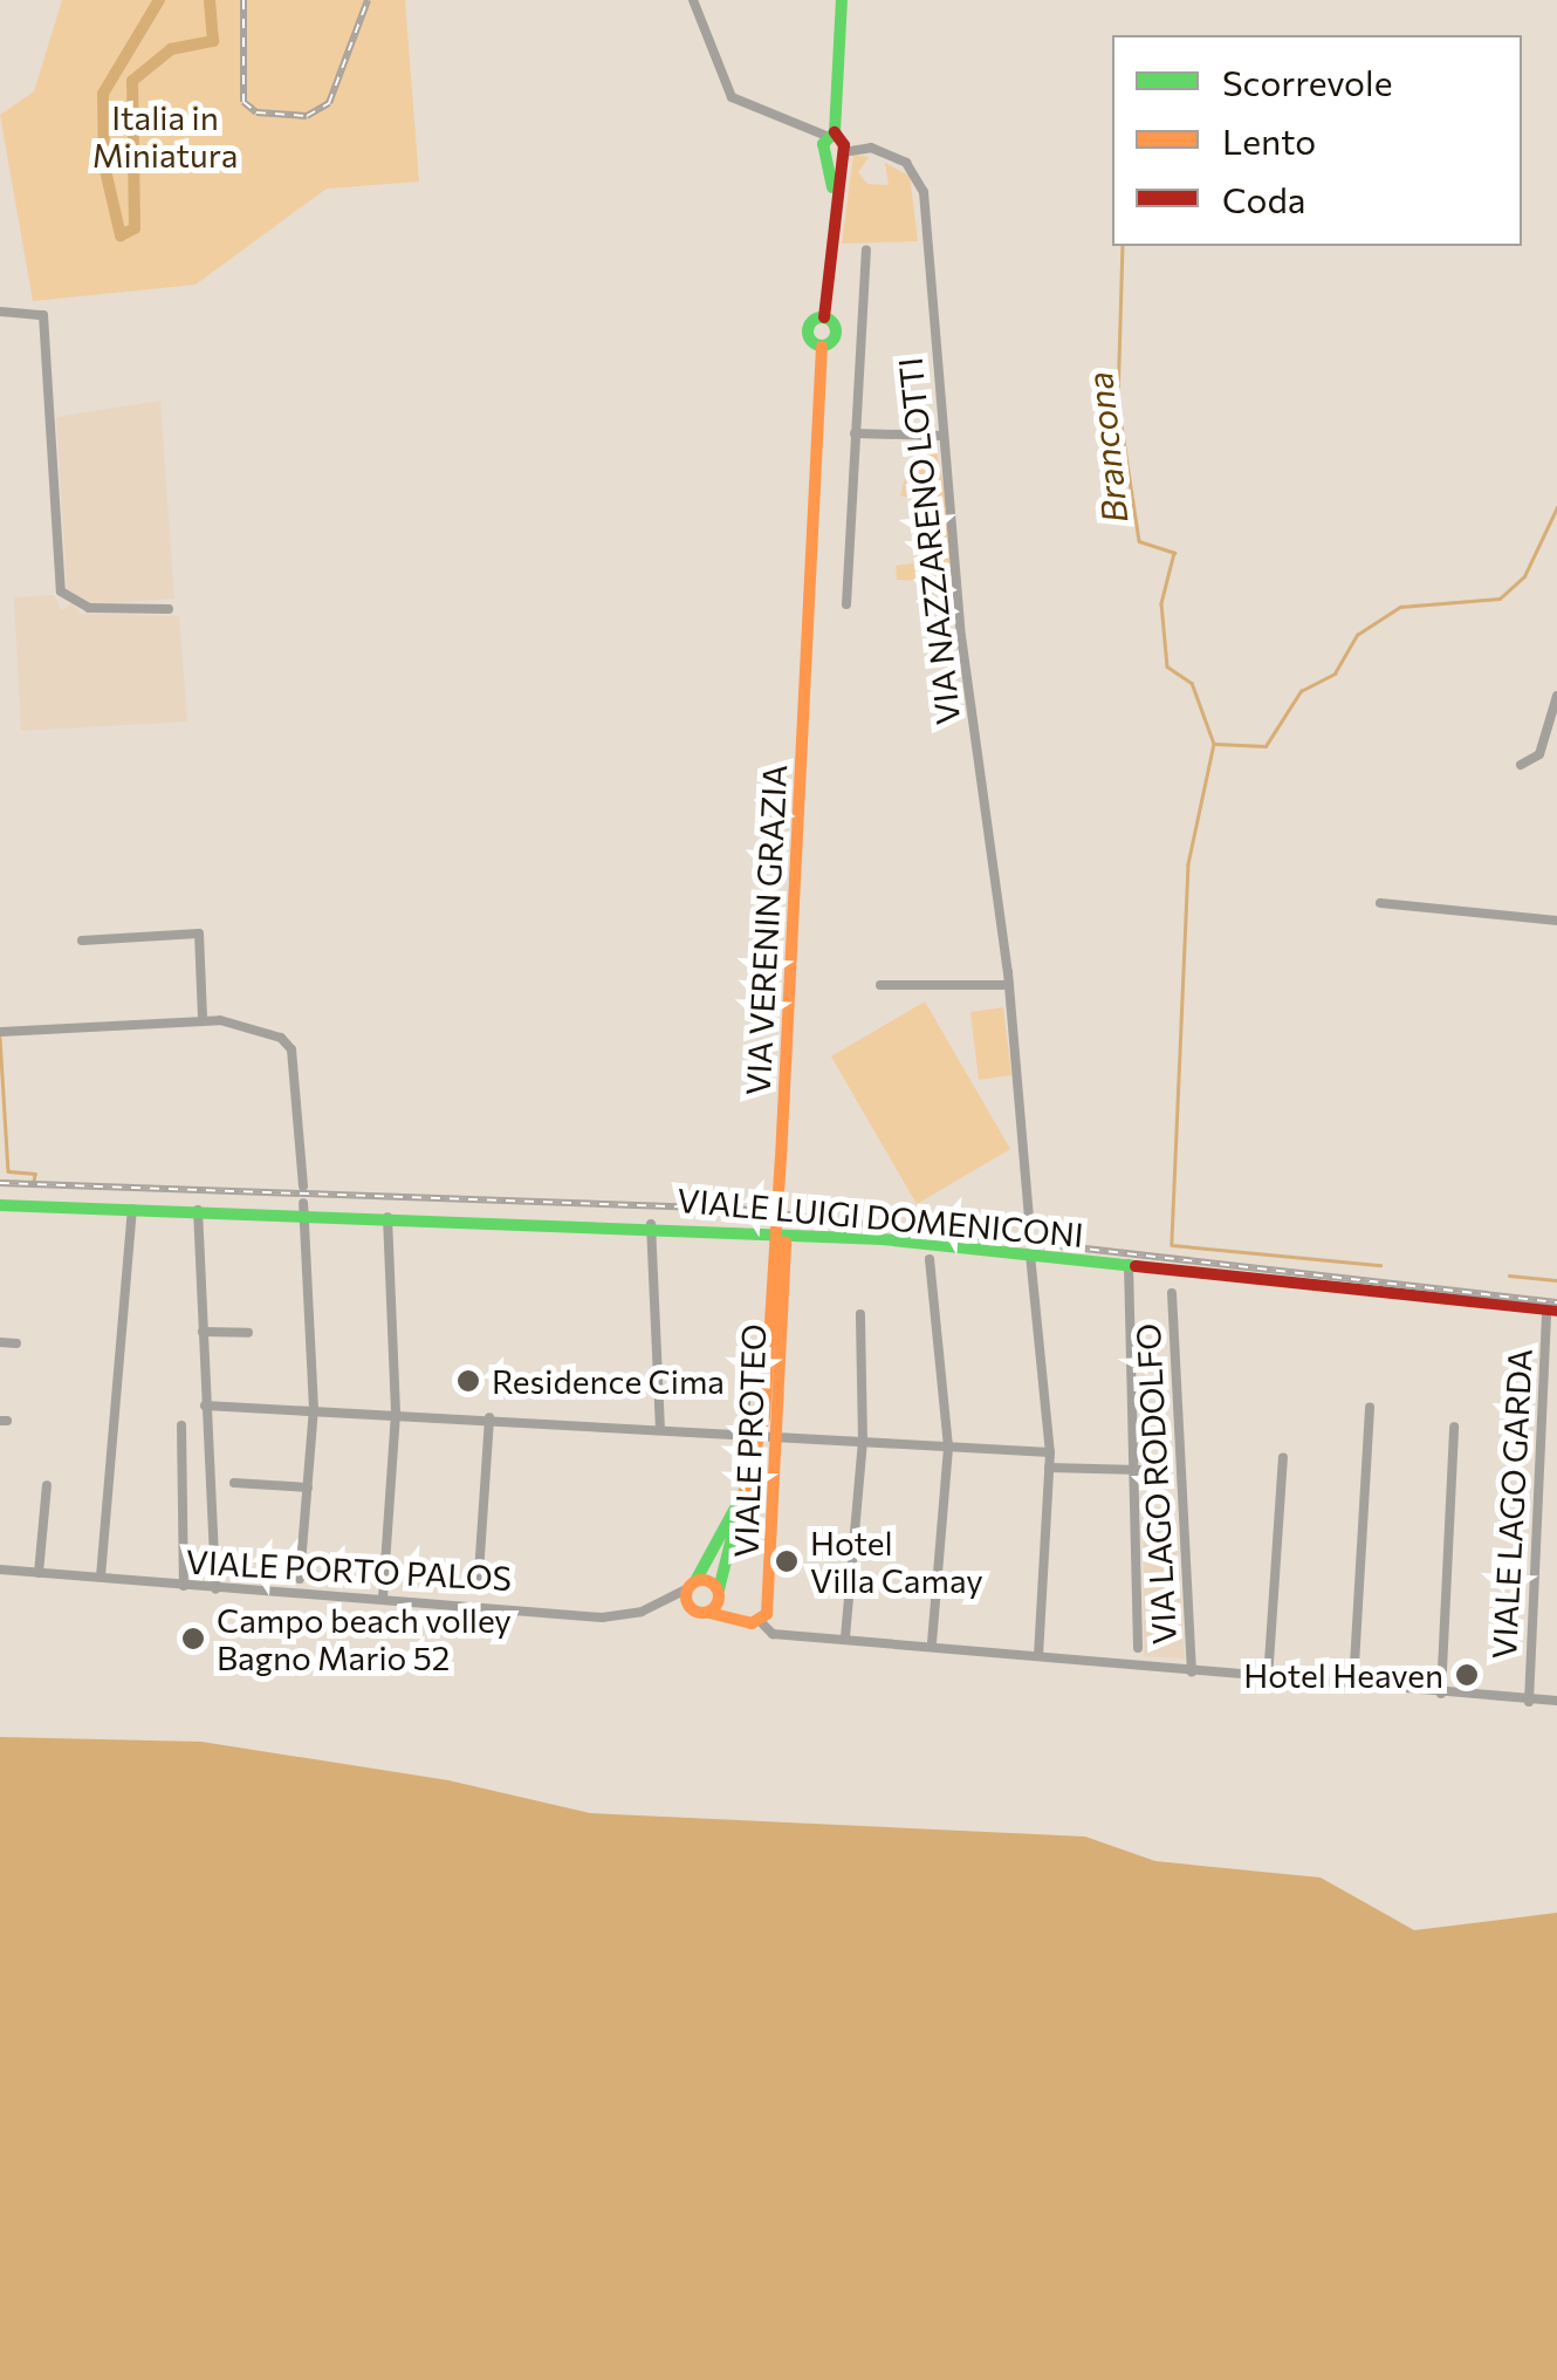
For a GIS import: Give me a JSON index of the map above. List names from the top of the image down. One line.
{"streets":{"street":["VIA NAZZARENO LOTTI","VIA VERENIN GRAZIA","VIALE LUIGI DOMENICONI","VIALE PROTEO","VIA LAGO RODOLFO","VIALE LAGO GARDA","VIALE PORTO PALOS"]},"crossings":[["VIA NAZZARENO LOTTI","VIA VERENIN GRAZIA"],["VIA VERENIN GRAZIA","VIALE PROTEO"],["VIA VERENIN GRAZIA","VIALE PORTO PALOS"],["VIALE LUIGI DOMENICONI","VIALE PROTEO"],["VIALE LUIGI DOMENICONI","VIALE LAGO GARDA"]],"water":["Brancona"],"parks":["Italia in Miniatura"],"places":["Residence Cima","Hotel Villa Camay","Campo beach volley Bagno Mario 52","Hotel Heaven"],"legend":["Scorrevole","Lento","Coda"]}
